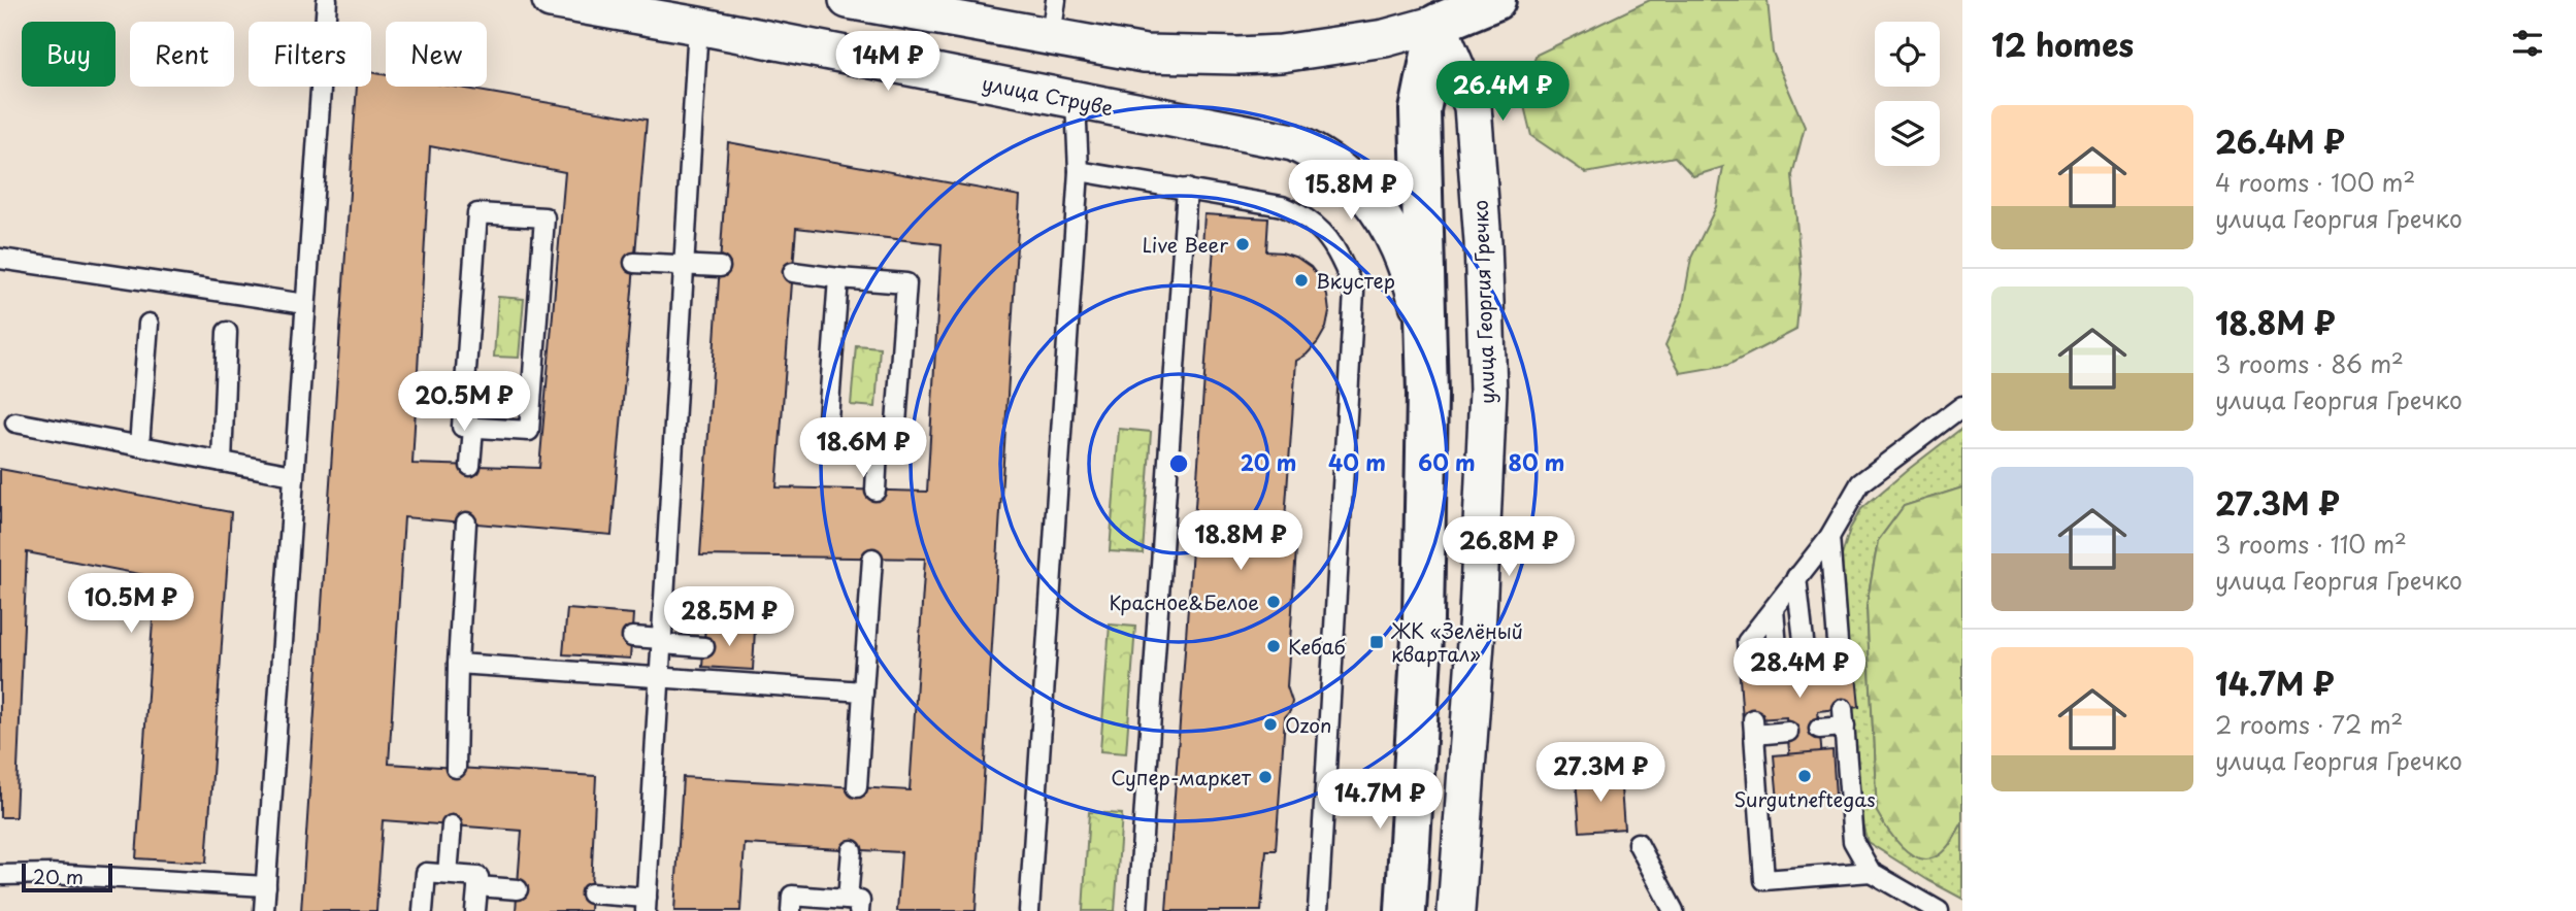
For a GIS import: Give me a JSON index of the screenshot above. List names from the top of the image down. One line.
{"streets":{"street":["улица Струве","улица Георгия Гречко"]},"places":{"other":["Live Beer","Вкустер","Красное&Белое","Кебаб","Ozon","Surgutneftegas","Супер-маркет"],"transit":["ЖК «Зелёный квартал»"]},"scale_bar":"20 m","page":{"heading":"12 homes","chip":["Buy","Rent","Filters","New"],"price":["14M ₽","26.4M ₽","15.8M ₽","20.5M ₽","18.6M ₽","18.8M ₽","26.8M ₽","10.5M ₽","28.5M ₽","28.4M ₽","27.3M ₽","14.7M ₽"],"list":[{"name":"26.4M ₽","note":"4 rooms · 100 m² · улица Георгия Гречко"},{"name":"18.8M ₽","note":"3 rooms · 86 m² · улица Георгия Гречко"},{"name":"27.3M ₽","note":"3 rooms · 110 m² · улица Георгия Гречко"},{"name":"14.7M ₽","note":"2 rooms · 72 m² · улица Георгия Гречко"}],"scale":"20 m"},"rings":["20 m","40 m","60 m","80 m"]}
